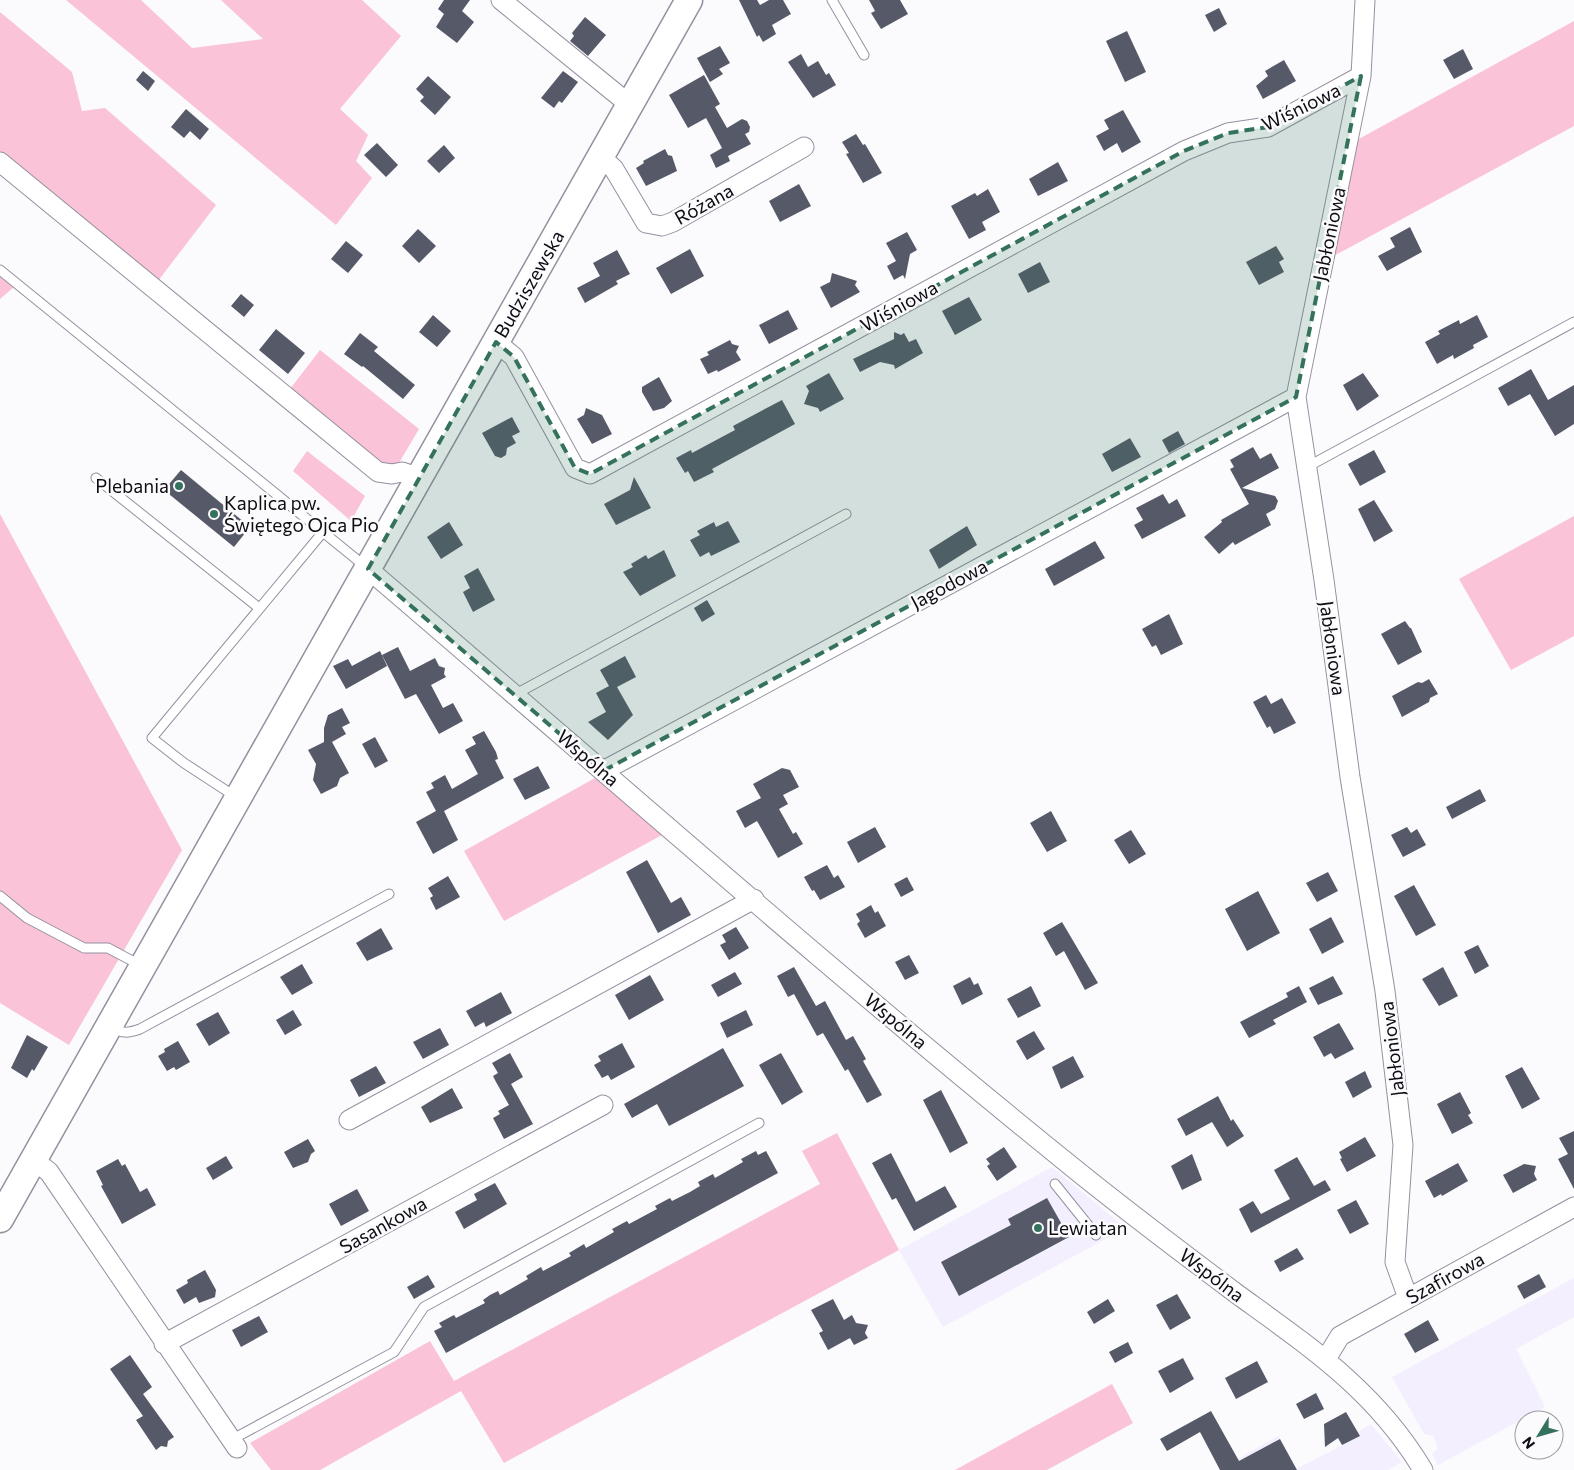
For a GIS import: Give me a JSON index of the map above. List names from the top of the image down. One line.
{"streets":{"street":["Wiśniowa","Różana","Jabłoniowa","Budziszewska","Jagodowa","Wspólna","Sasankowa","Szafirowa"]},"crossings":[["Wiśniowa","Jabłoniowa"],["Wiśniowa","Budziszewska"],["Różana","Budziszewska"],["Jabłoniowa","Jagodowa"],["Jabłoniowa","Szafirowa"],["Budziszewska","Wspólna"],["Jagodowa","Wspólna"],["Wspólna","Szafirowa"]],"places":["Plebania","Kaplica pw. Świętego Ojca Pio","Lewiatan"],"north":"bottom left"}
